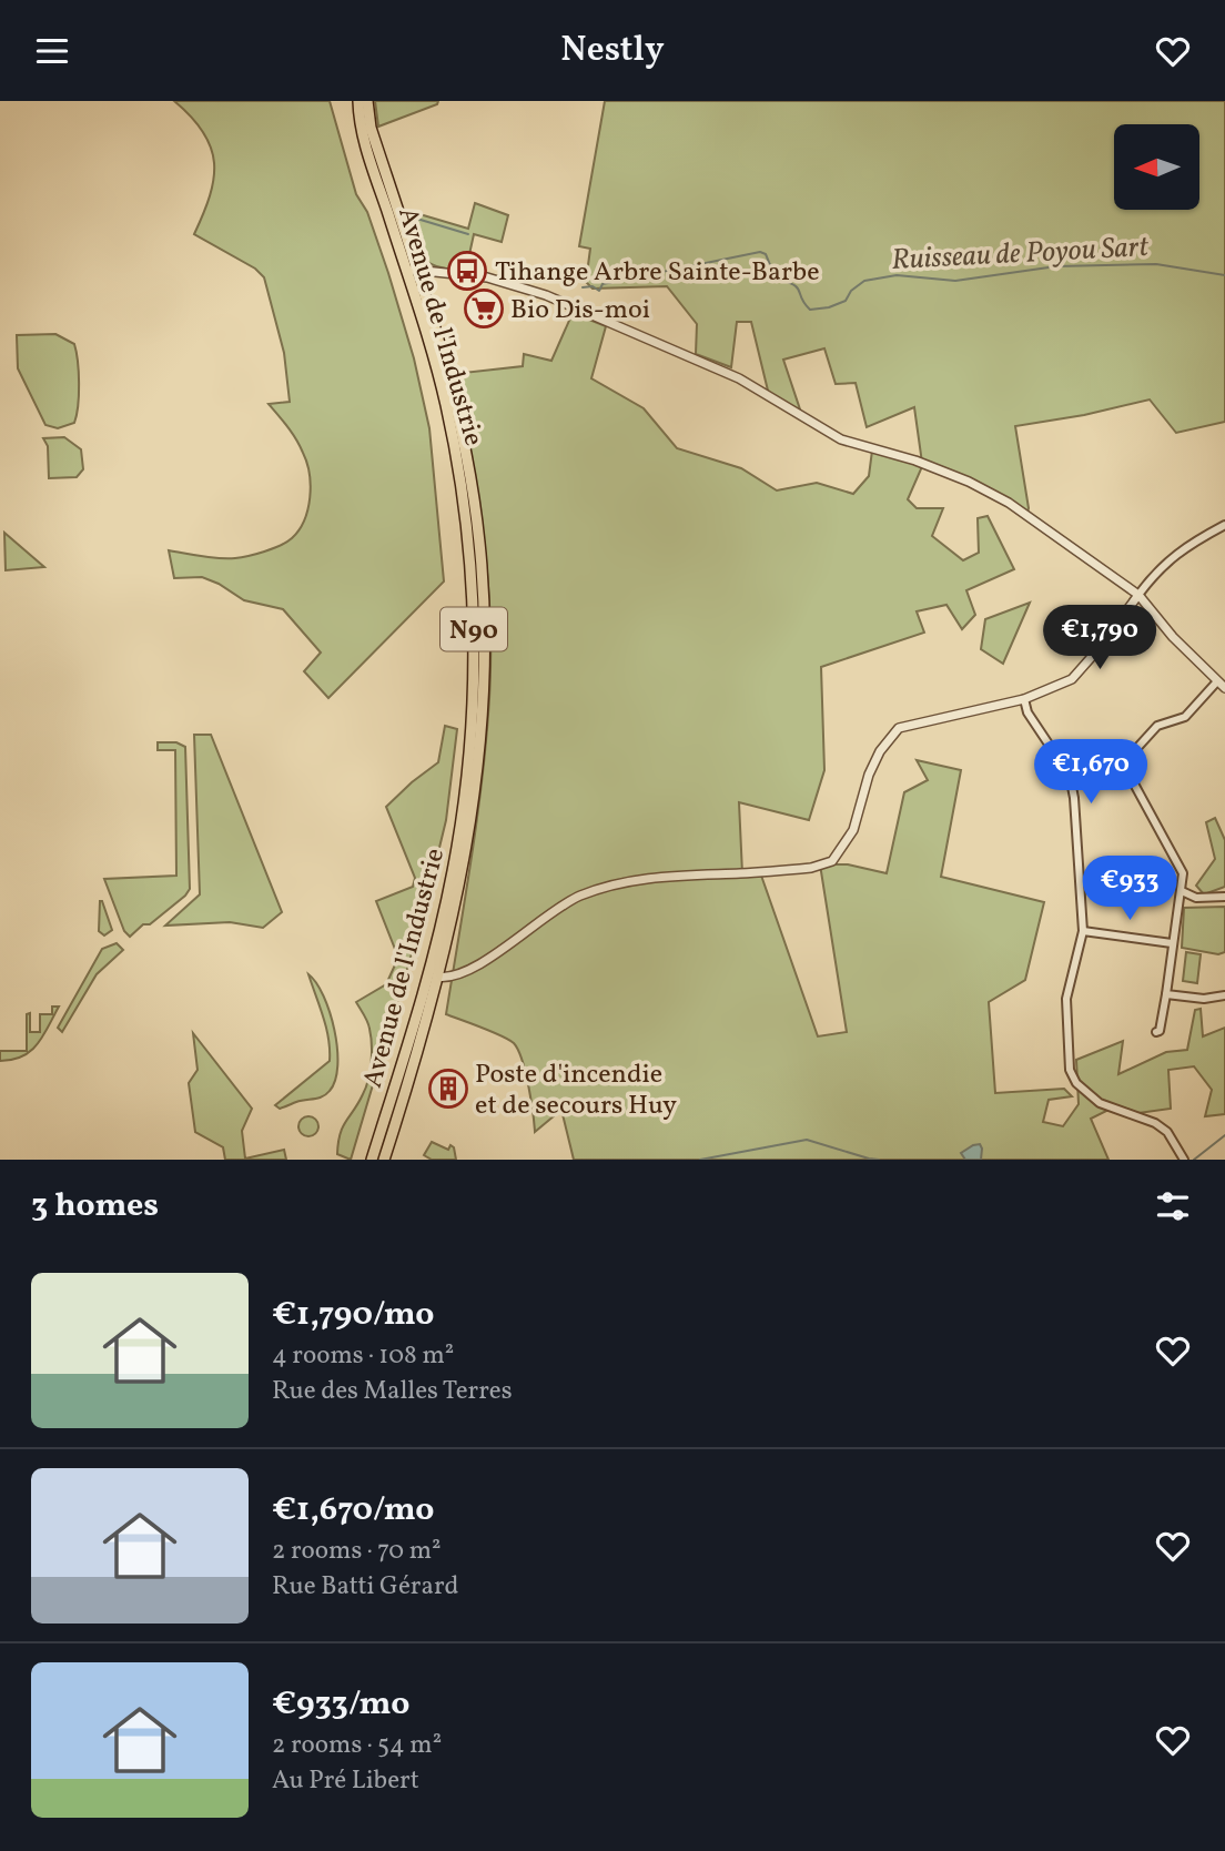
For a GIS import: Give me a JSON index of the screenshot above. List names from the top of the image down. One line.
{"streets":{"main road":["Avenue de l'Industrie","N90"]},"water":["Ruisseau de Poyou Sart"],"places":{"bus stop":["Tihange Arbre Sainte-Barbe"],"supermarket":["Bio Dis-moi"],"building":["Poste d'incendie et de secours Huy"]},"north":"left","page":{"header":"Nestly","price":["€1,790","€1,670","€933"],"heading":"3 homes","list":[{"name":"€1,790/mo","note":"4 rooms · 108 m² · Rue des Malles Terres"},{"name":"€1,670/mo","note":"2 rooms · 70 m² · Rue Batti Gérard"},{"name":"€933/mo","note":"2 rooms · 54 m² · Au Pré Libert"}]}}
